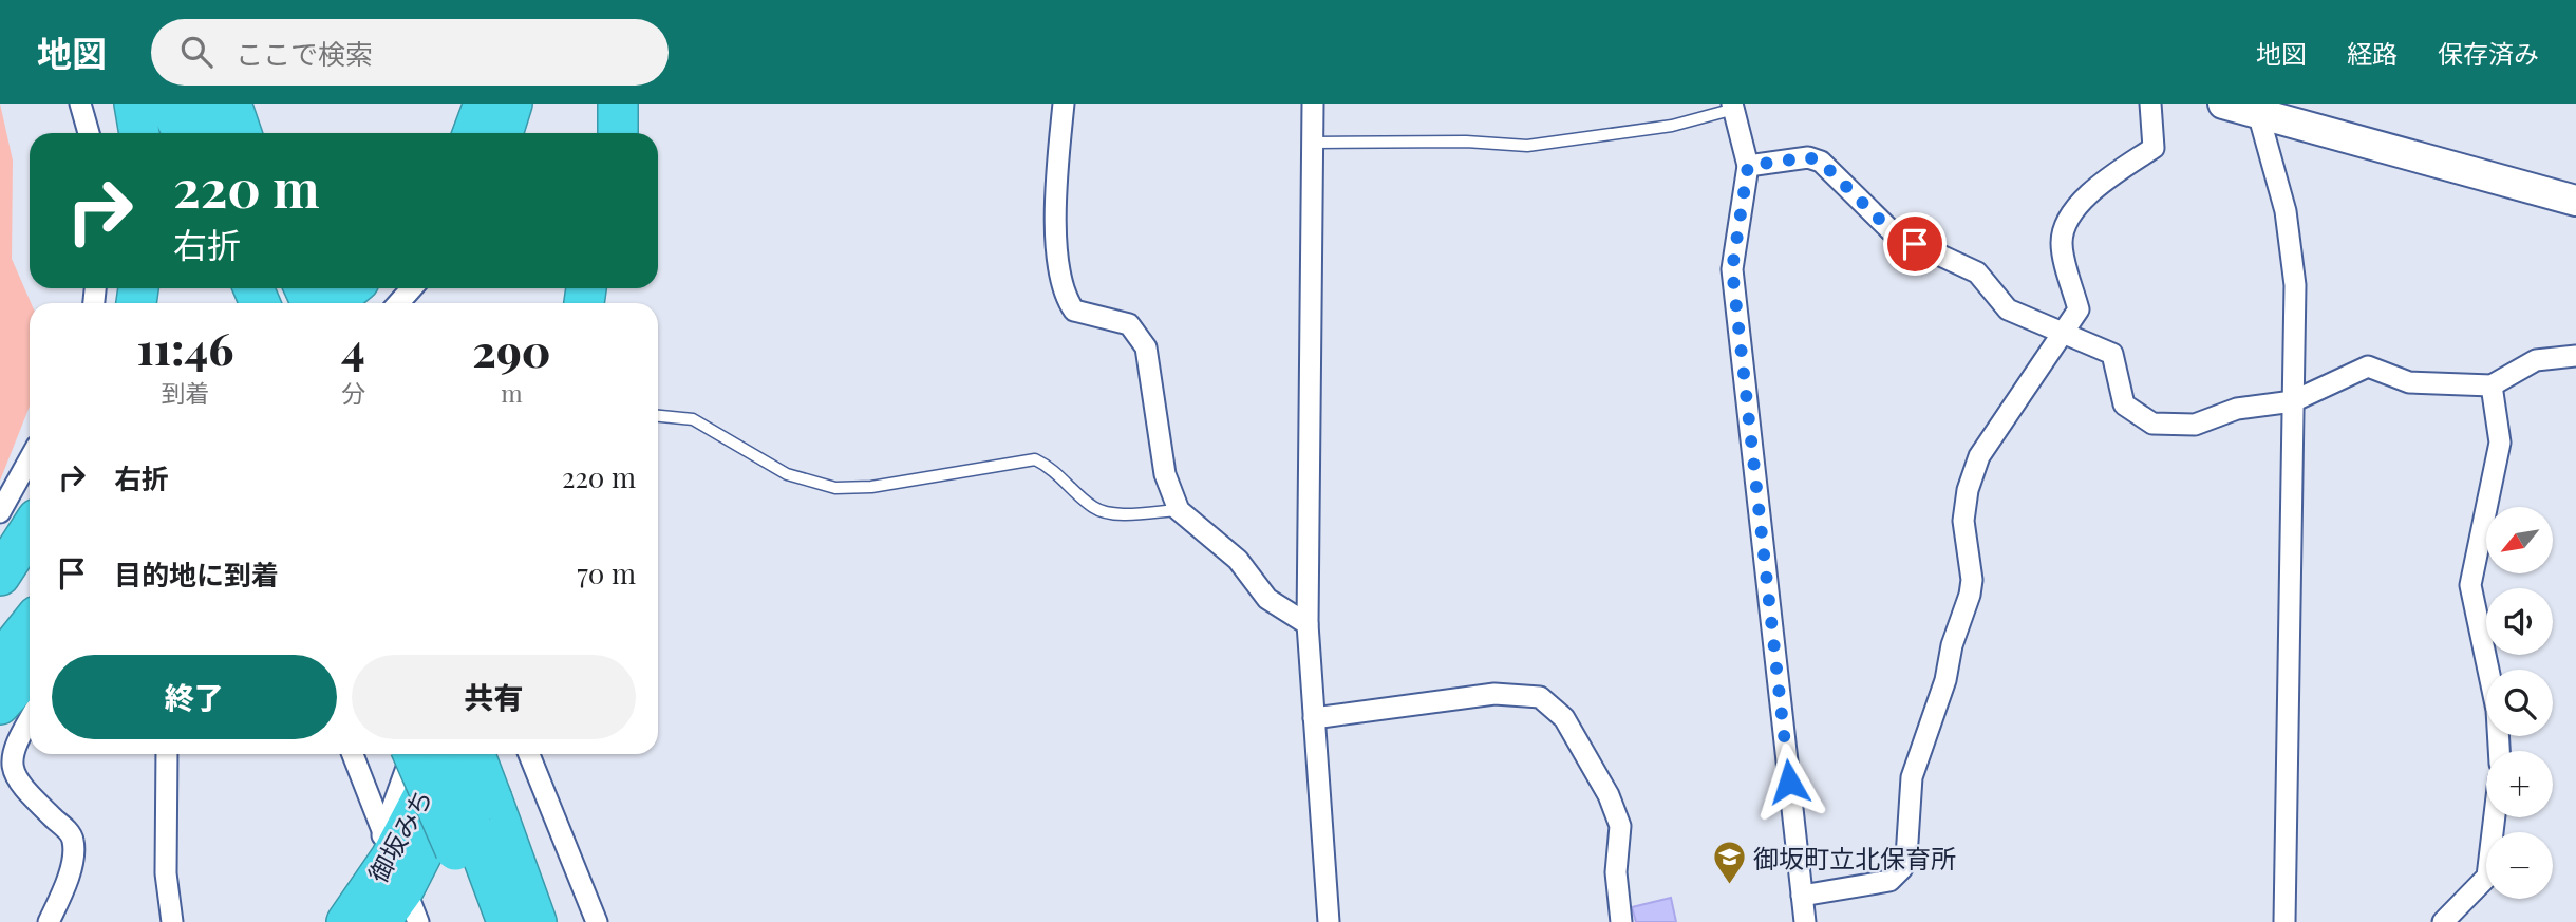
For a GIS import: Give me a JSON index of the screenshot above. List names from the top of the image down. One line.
{"streets":{"highway":["御坂みち"]},"places":{"school or university":["御坂町立北保育所"]},"north":"bottom left","page":{"header":"地図","search":"ここで検索","nav":["地図","経路","保存済み"],"turn":["220 m","右折"],"eta":["11:46","到着","4","分","290","m"],"list":[{"name":"右折","value":"220 m"},{"name":"目的地に到着","value":"70 m"}],"map_buttons":["+","−"],"buttons":["終了","共有"]}}
